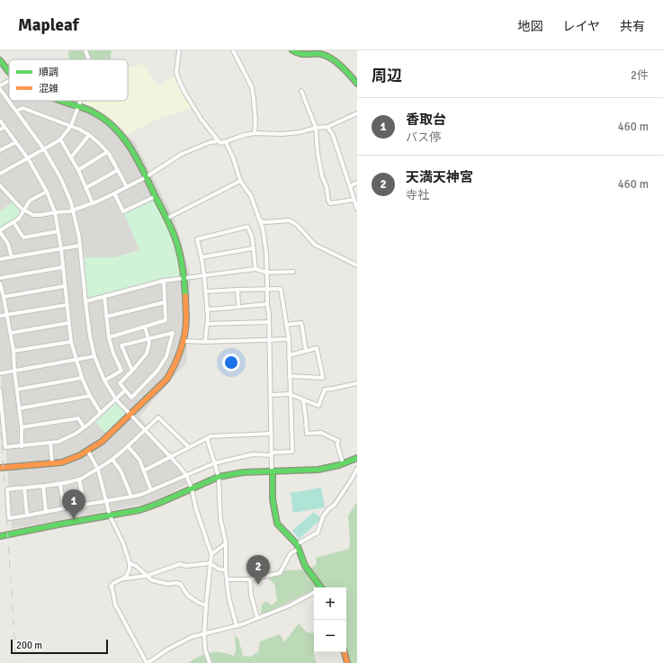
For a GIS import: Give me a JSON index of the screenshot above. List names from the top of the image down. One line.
{"legend":["順調","混雑"],"scale_bar":"200 m","page":{"header":"Mapleaf","nav":["地図","レイヤ","共有"],"heading":["周辺","2件"],"list":[{"mark":"1","name":"香取台","note":"バス停","value":"460 m"},{"mark":"2","name":"天満天神宮","note":"寺社","value":"460 m"}],"pins":["1","2"],"map_buttons":["+","−"],"scale":"200 m"}}
